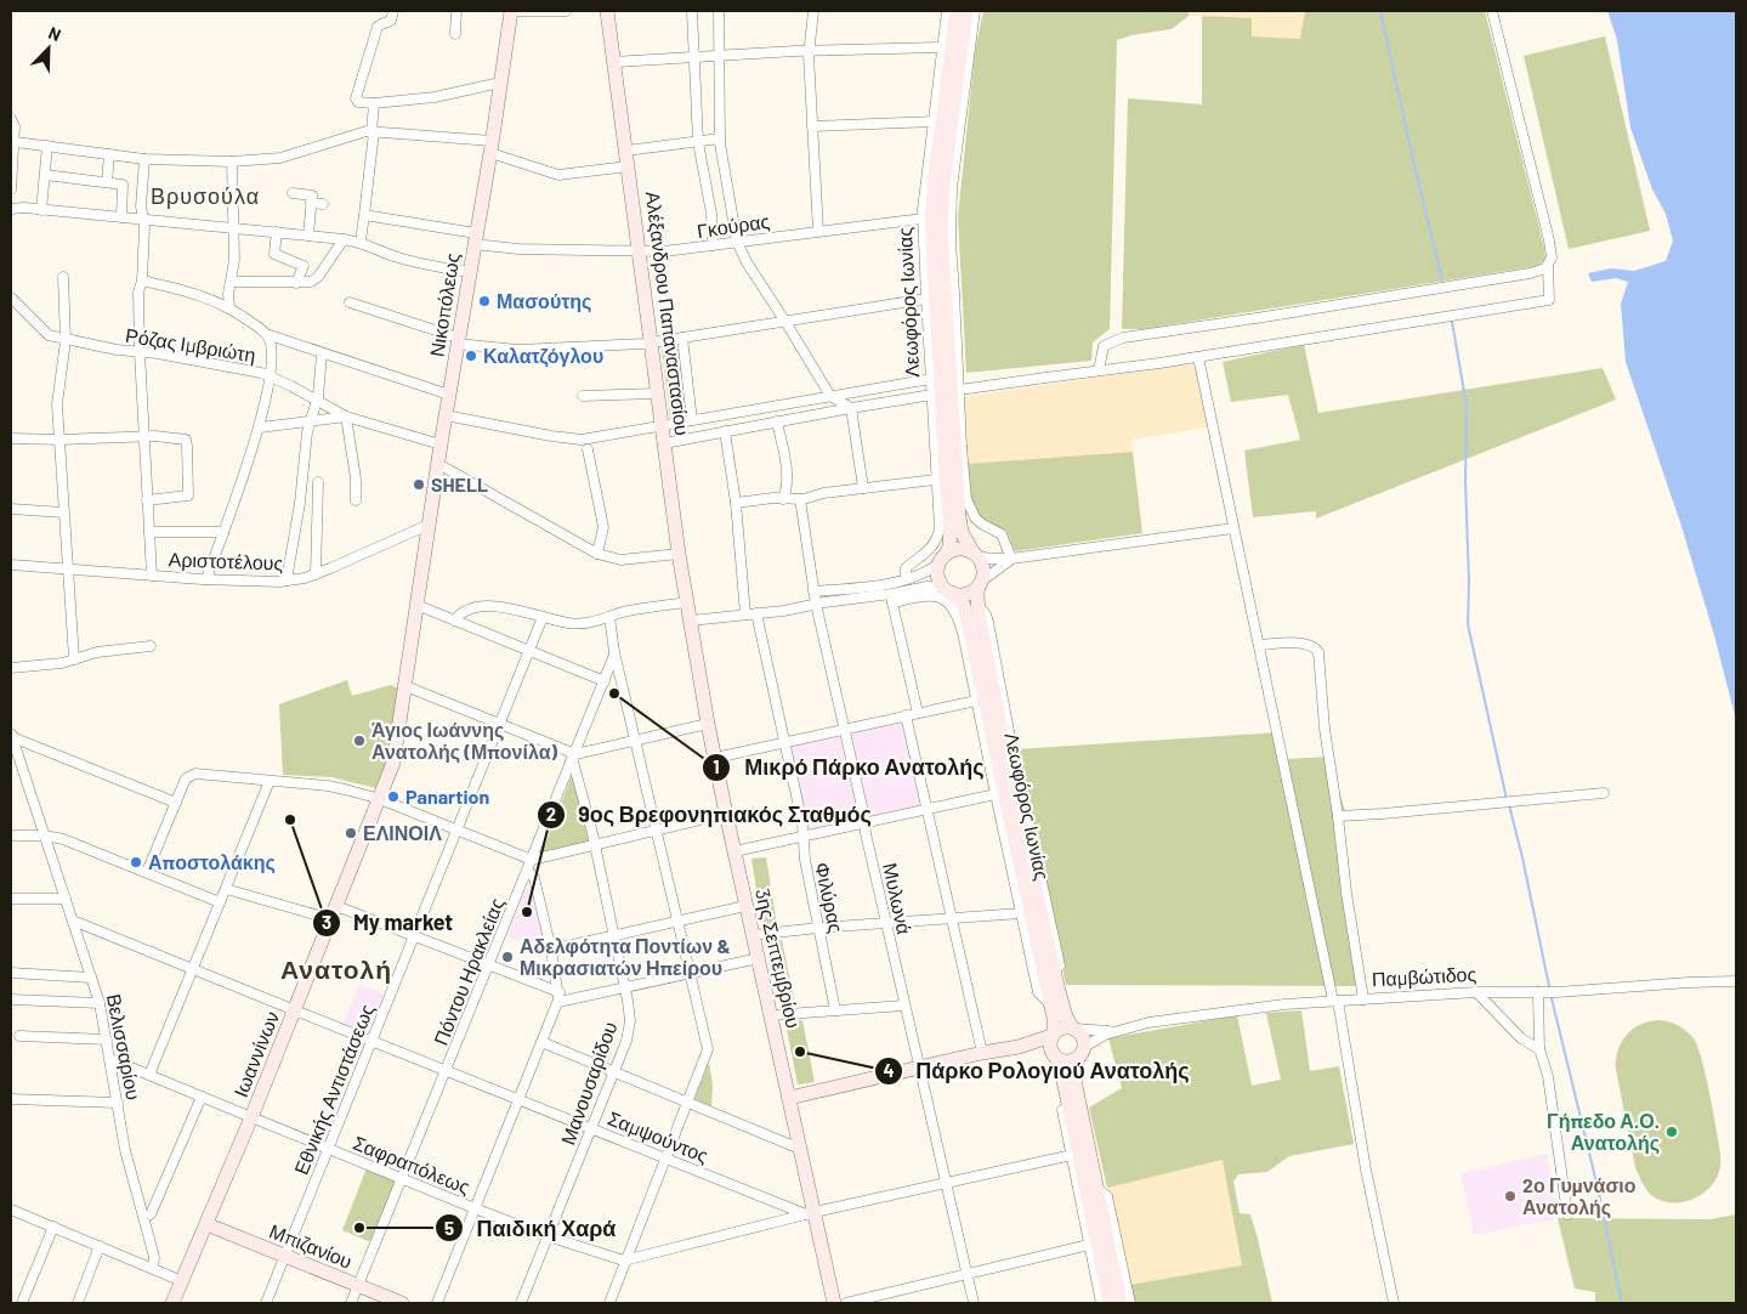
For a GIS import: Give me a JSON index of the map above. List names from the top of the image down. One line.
{"streets":{"street":["Γκούρας","Λεωφόρος Ιωνίας","Νικοπόλεως","Αλέξανδρου Παπαναστασίου","Ρόζας Ιμβριώτη","Αριστοτέλους","Φιλύρας","Μυλωνά","3ης Σεπτεμβρίου","Πόντου Ηρακλείας","Παμβώτιδος","Βελισσαρίου","Ιωαννίνων","Μανουσαρίδου","Εθνικής Αντιστάσεως","Σαμψούντος","Σαφραπόλεως","Μπιζανίου"]},"crossings":[["Γκούρας","Λεωφόρος Ιωνίας"],["Γκούρας","Νικοπόλεως"],["Γκούρας","Αλέξανδρου Παπαναστασίου"],["Λεωφόρος Ιωνίας","Παμβώτιδος"],["Νικοπόλεως","Ρόζας Ιμβριώτη"],["Νικοπόλεως","Αριστοτέλους"],["Νικοπόλεως","Ιωαννίνων"],["Αλέξανδρου Παπαναστασίου","3ης Σεπτεμβρίου"],["3ης Σεπτεμβρίου","Σαμψούντος"],["Πόντου Ηρακλείας","Μανουσαρίδου"],["Πόντου Ηρακλείας","Σαμψούντος"],["Πόντου Ηρακλείας","Σαφραπόλεως"],["Πόντου Ηρακλείας","Μπιζανίου"],["Βελισσαρίου","Σαμψούντος"],["Βελισσαρίου","Σαφραπόλεως"],["Ιωαννίνων","Σαμψούντος"],["Ιωαννίνων","Σαφραπόλεως"],["Ιωαννίνων","Μπιζανίου"],["Μανουσαρίδου","Σαμψούντος"],["Μανουσαρίδου","Σαφραπόλεως"],["Εθνικής Αντιστάσεως","Σαμψούντος"],["Εθνικής Αντιστάσεως","Σαφραπόλεως"],["Εθνικής Αντιστάσεως","Μπιζανίου"]],"districts":["Βρυσούλα","Ανατολή"],"places":["Μασούτης","Καλατζόγλου","SHELL","Μικρό Πάρκο Ανατολής","Άγιος Ιωάννης Ανατολής (Μπονίλα)","Panartion","My market","ΕΛΙΝΟΙΛ","Αποστολάκης","9ος Βρεφονηπιακός Σταθμός","Αδελφότητα Ποντίων & Μικρασιατών Ηπείρου","Πάρκο Ρολογιού Ανατολής","Γήπεδο Α.Ο. Ανατολής","2ο Γυμνάσιο Ανατολής","Παιδική Χαρά"],"north":"top right"}
